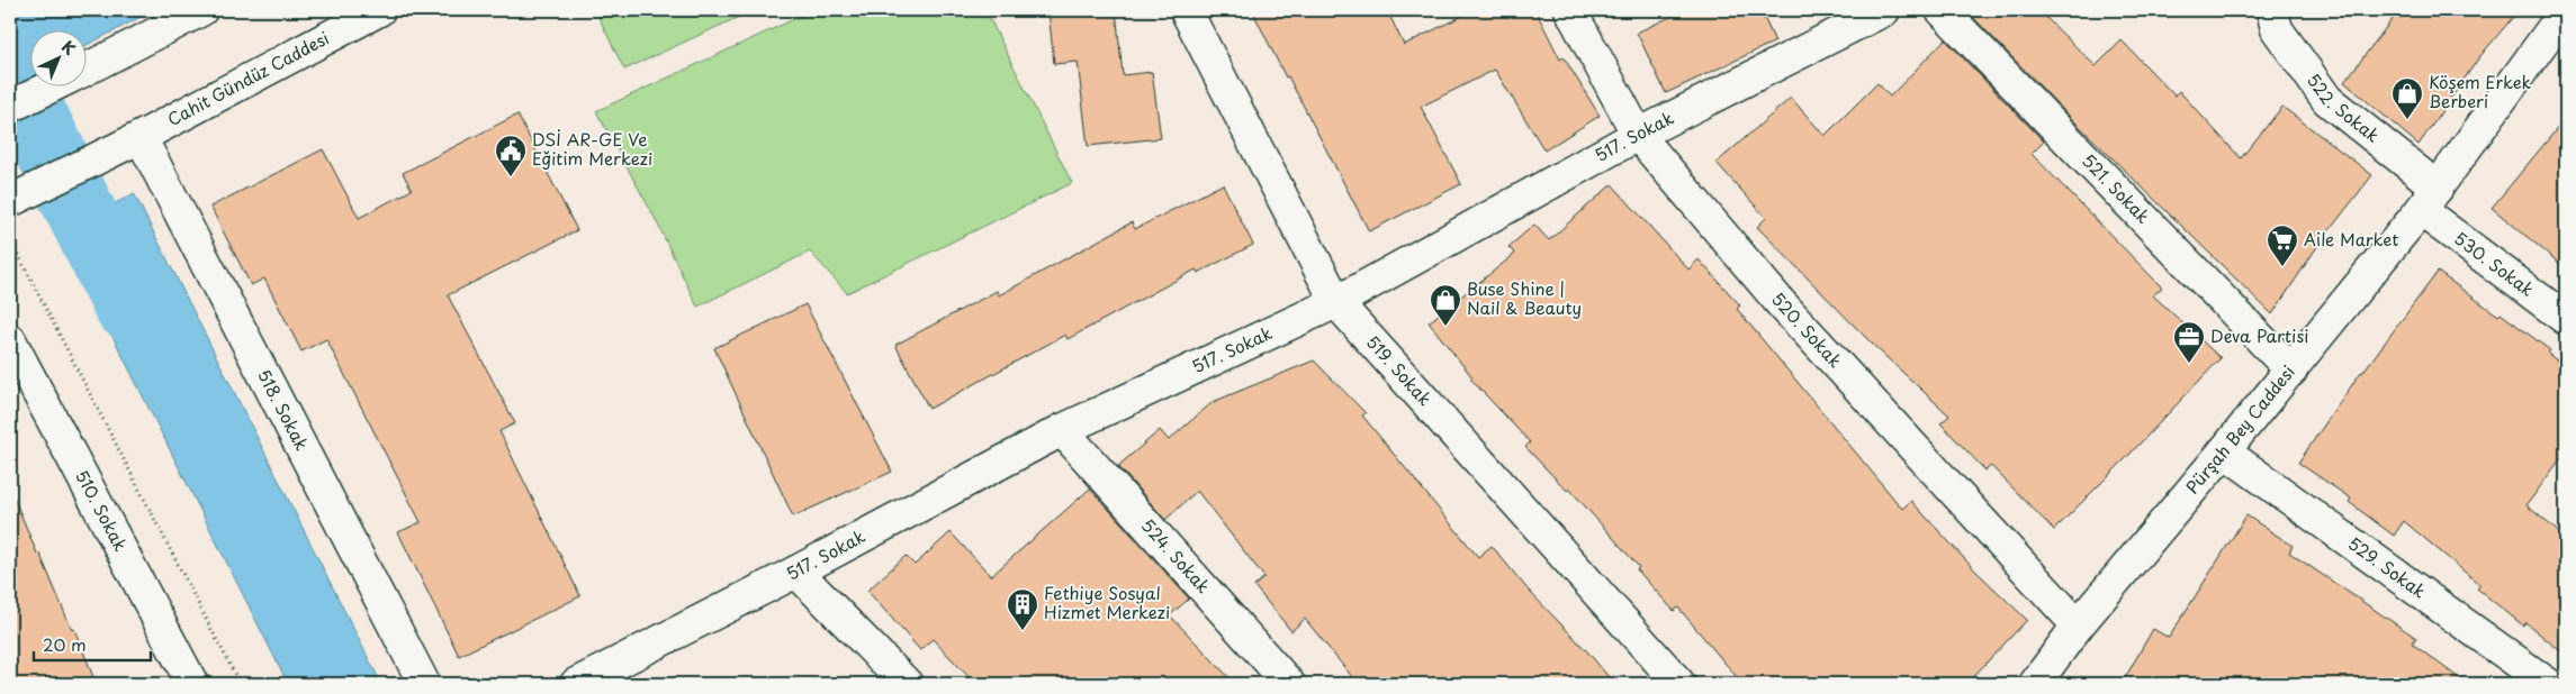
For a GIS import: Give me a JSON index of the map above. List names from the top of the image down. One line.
{"streets":{"street":["Cahit Gündüz Caddesi","522. Sokak","517. Sokak","521. Sokak","530. Sokak","520. Sokak","519. Sokak","518. Sokak","Pürşah Bey Caddesi","510. Sokak","524. Sokak","529. Sokak"]},"crossings":[["Cahit Gündüz Caddesi","518. Sokak"],["522. Sokak","530. Sokak"],["522. Sokak","Pürşah Bey Caddesi"],["517. Sokak","520. Sokak"],["517. Sokak","519. Sokak"],["517. Sokak","524. Sokak"],["521. Sokak","Pürşah Bey Caddesi"],["530. Sokak","Pürşah Bey Caddesi"],["520. Sokak","Pürşah Bey Caddesi"],["Pürşah Bey Caddesi","529. Sokak"]],"places":{"shop":["Köşem Erkek Berberi","Buse Shine | Nail & Beauty"],"public building":["DSİ AR-GE Ve Eğitim Merkezi"],"supermarket":["Aile Market"],"office":["Deva Partisi"],"building":["Fethiye Sosyal Hizmet Merkezi"]},"scale_bar":"20 m","north":"top right"}
